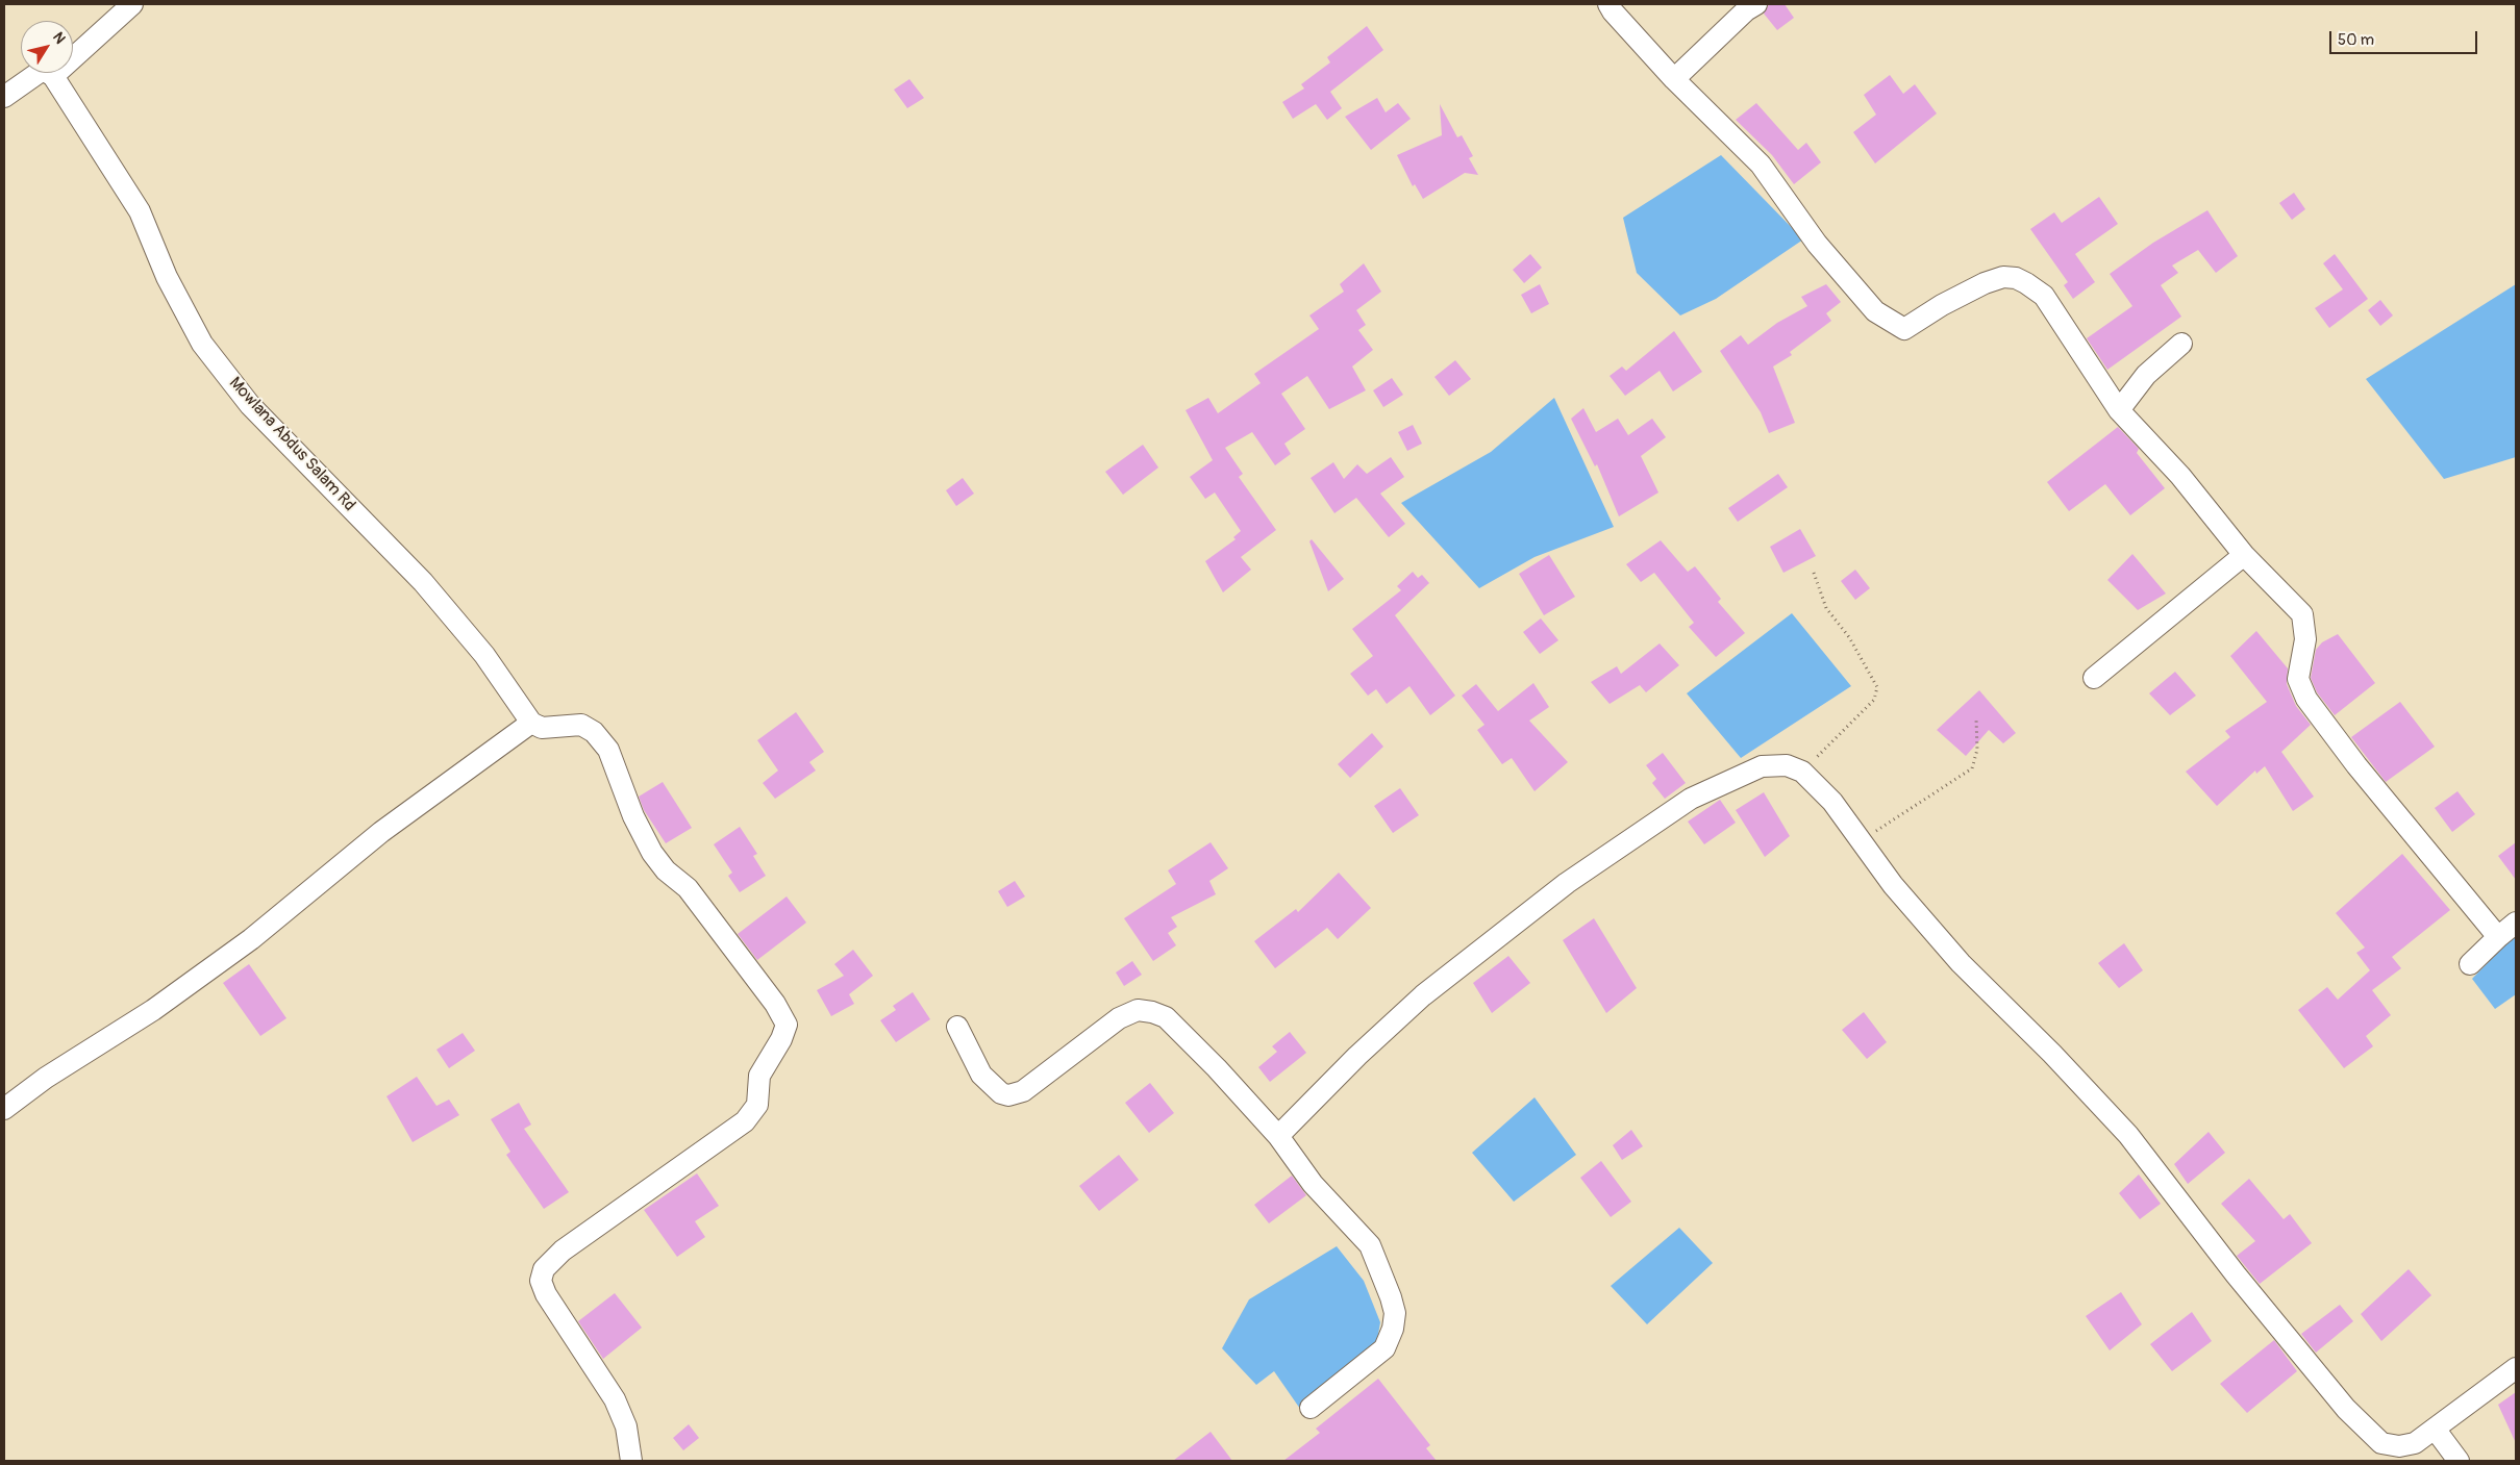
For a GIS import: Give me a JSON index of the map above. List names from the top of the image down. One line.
{"streets":{"street":["Mowlana Abdus Salam Rd"]},"scale_bar":"50 m","north":"top right"}
